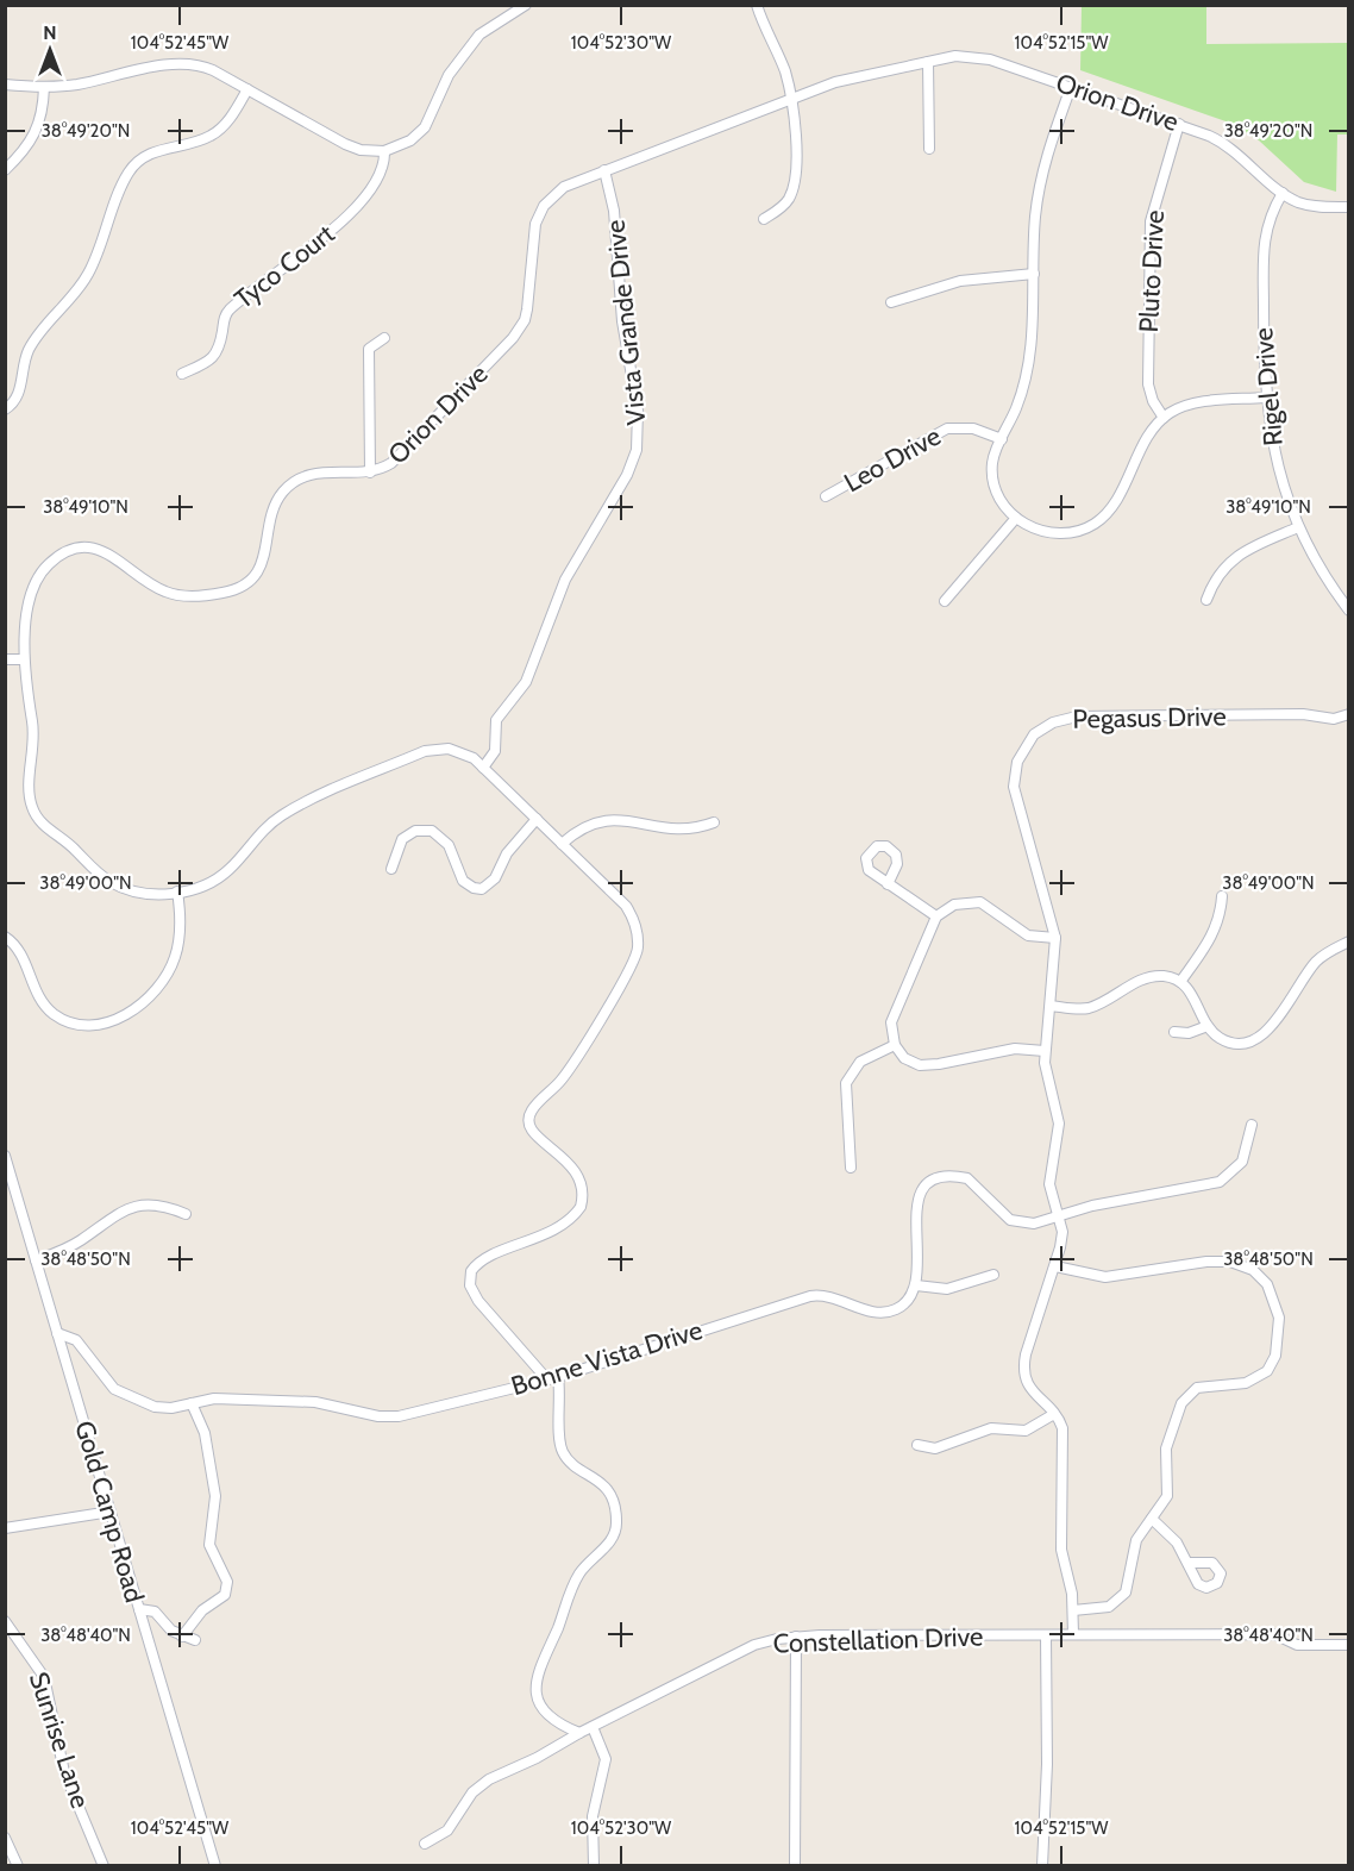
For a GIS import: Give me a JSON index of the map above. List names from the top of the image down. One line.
{"streets":{"street":["Orion Drive","Tyco Court","Pluto Drive","Vista Grande Drive","Rigel Drive","Leo Drive","Pegasus Drive","Bonne Vista Drive","Gold Camp Road","Constellation Drive","Sunrise Lane"]},"crossings":[["Orion Drive","Pluto Drive"],["Orion Drive","Vista Grande Drive"],["Orion Drive","Rigel Drive"],["Bonne Vista Drive","Gold Camp Road"]],"north":"top","coordinates":["104°52'45\"W","104°52'30\"W","104°52'15\"W","38°49'20\"N","38°49'10\"N","38°49'00\"N","38°48'50\"N","38°48'40\"N"]}
